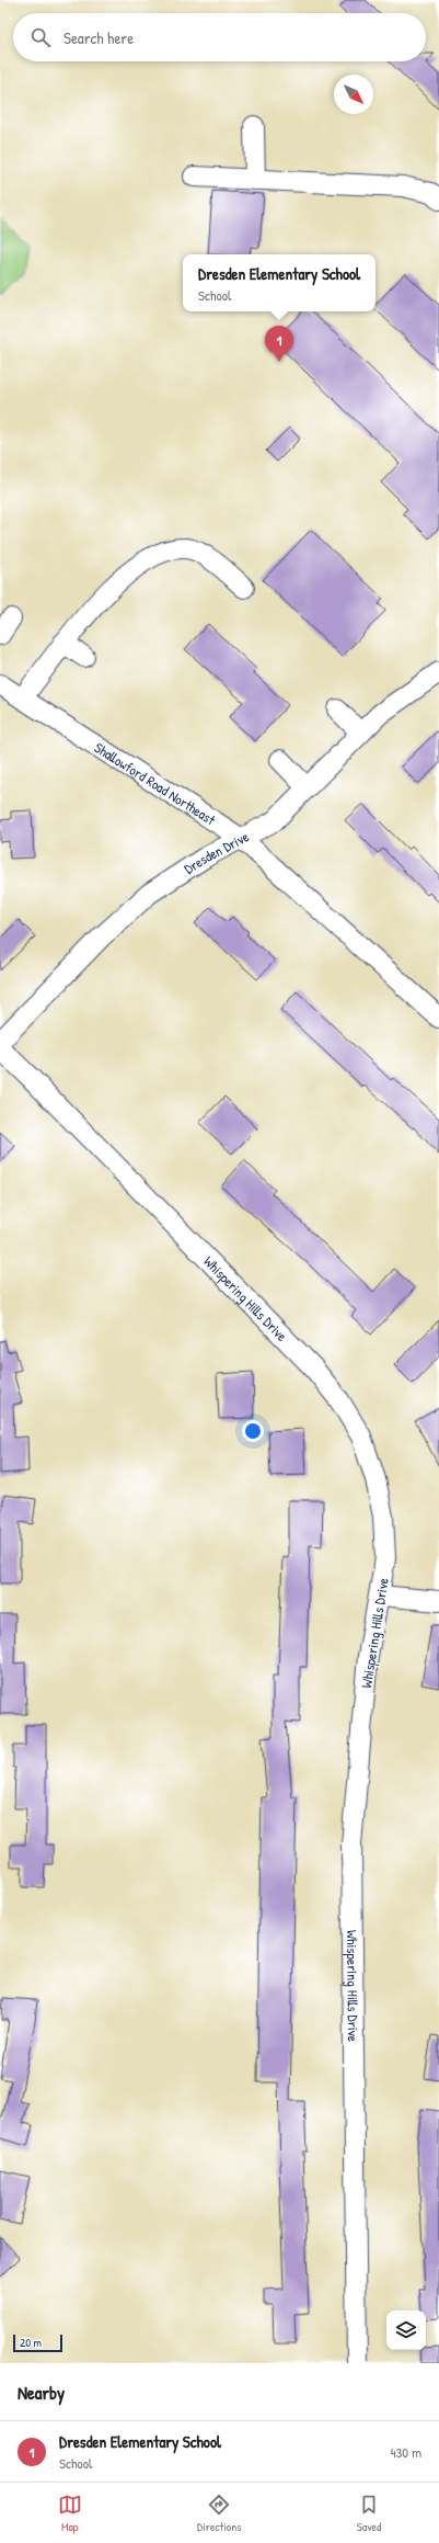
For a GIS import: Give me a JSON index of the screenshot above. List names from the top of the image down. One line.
{"streets":{"street":["Shallowford Road Northeast","Dresden Drive","Whispering Hills Drive"]},"crossings":[["Shallowford Road Northeast","Dresden Drive"]],"scale_bar":"20 m","north":"bottom right","page":{"search":"Search here","popup":["Dresden Elementary School","School"],"pins":"1","scale":"20 m","heading":"Nearby","list":[{"mark":"1","name":"Dresden Elementary School","note":"School","value":"430 m"}],"nav":["Map","Directions","Saved"]}}
